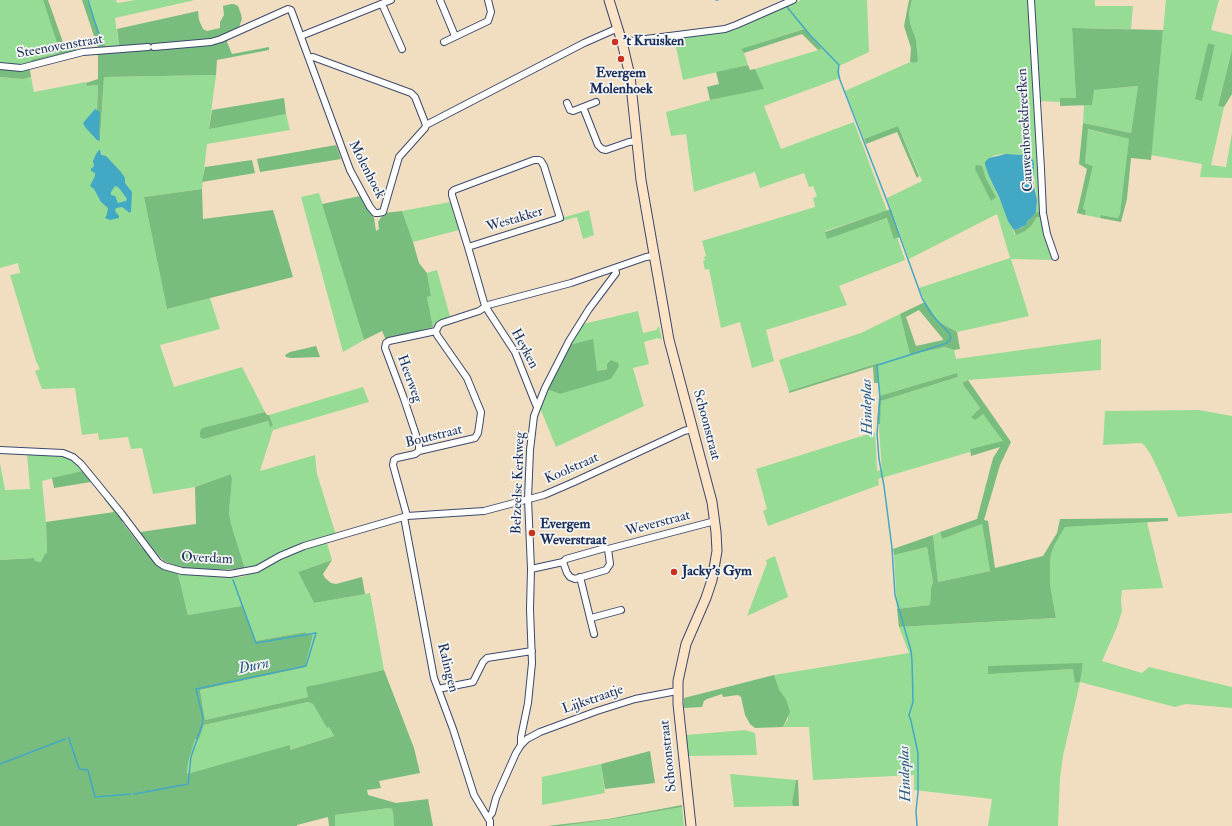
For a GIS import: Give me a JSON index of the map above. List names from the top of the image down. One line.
{"streets":{"street":["Steenovenstraat","Cauwenbroekdreefken","Molenhoek","Westakker","Heyken","Heerweg","Schoonstraat","Boutstraat","Koolstraat","Belzeelse Kerkweg","Weverstraat","Overdam","Ralingen","Lijkstraatje"]},"crossings":[["Steenovenstraat","Molenhoek"],["Molenhoek","Schoonstraat"],["Heyken","Belzeelse Kerkweg"],["Heerweg","Boutstraat"],["Schoonstraat","Koolstraat"],["Schoonstraat","Weverstraat"],["Schoonstraat","Lijkstraatje"],["Boutstraat","Koolstraat"],["Boutstraat","Overdam"],["Boutstraat","Ralingen"],["Koolstraat","Belzeelse Kerkweg"],["Koolstraat","Overdam"],["Koolstraat","Ralingen"],["Belzeelse Kerkweg","Weverstraat"],["Belzeelse Kerkweg","Lijkstraatje"],["Overdam","Ralingen"]],"water":["Hindeplas","Durn"],"places":["'t Kruisken","Evergem Molenhoek","Evergem Weverstraat","Jacky's Gym"]}
